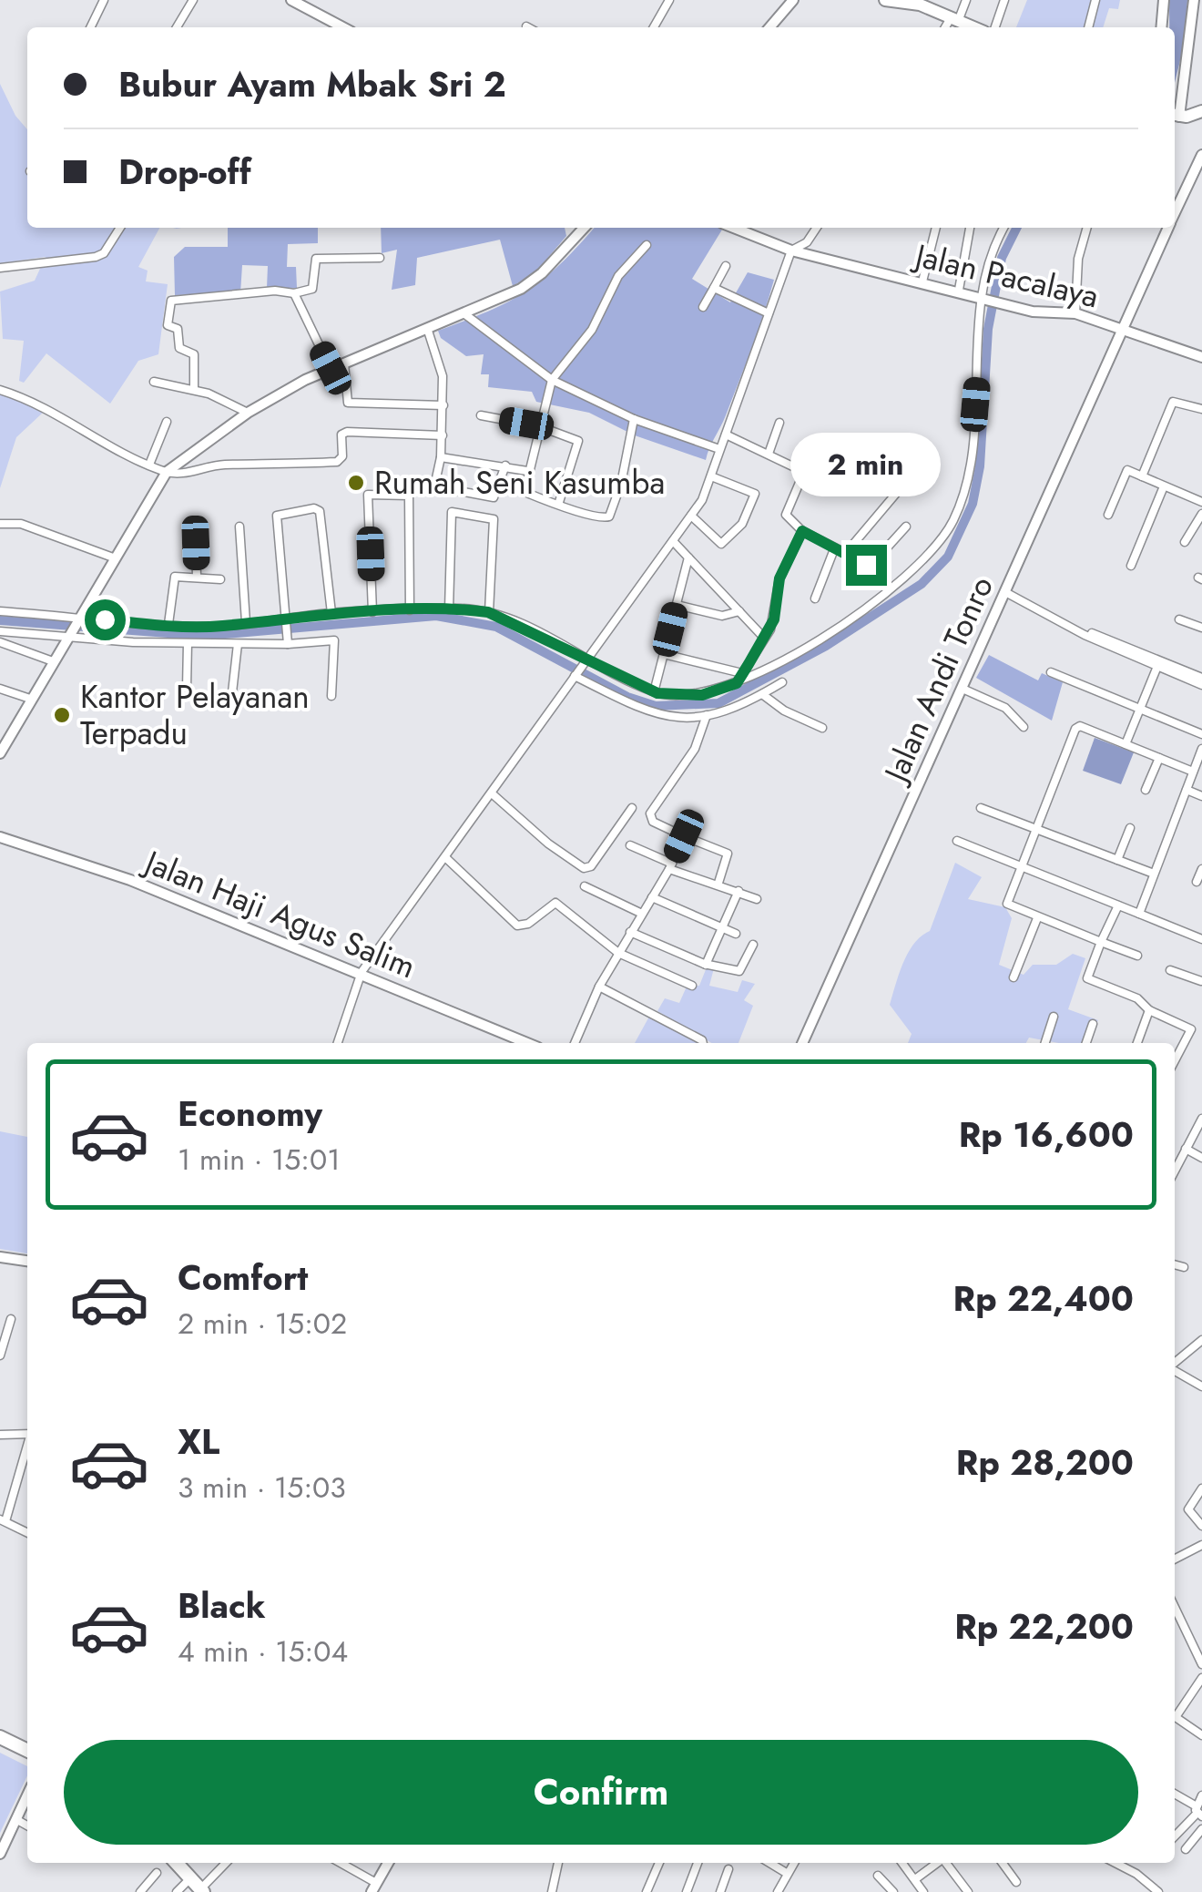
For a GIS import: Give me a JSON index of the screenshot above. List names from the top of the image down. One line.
{"streets":{"street":["Jalan Pacalaya","Jalan Andi Tonro","Jalan Haji Agus Salim"]},"crossings":[["Jalan Pacalaya","Jalan Andi Tonro"]],"places":["Rumah Seni Kasumba","Kantor Pelayanan Terpadu"],"page":{"banner":["Bubur Ayam Mbak Sri 2","Drop-off"],"bubble":"2 min","list":[{"name":"Economy","note":"1 min · 15:01","value":"Rp 16,600"},{"name":"Comfort","note":"2 min · 15:02","value":"Rp 22,400"},{"name":"XL","note":"3 min · 15:03","value":"Rp 28,200"},{"name":"Black","note":"4 min · 15:04","value":"Rp 22,200"}],"buttons":"Confirm"}}
